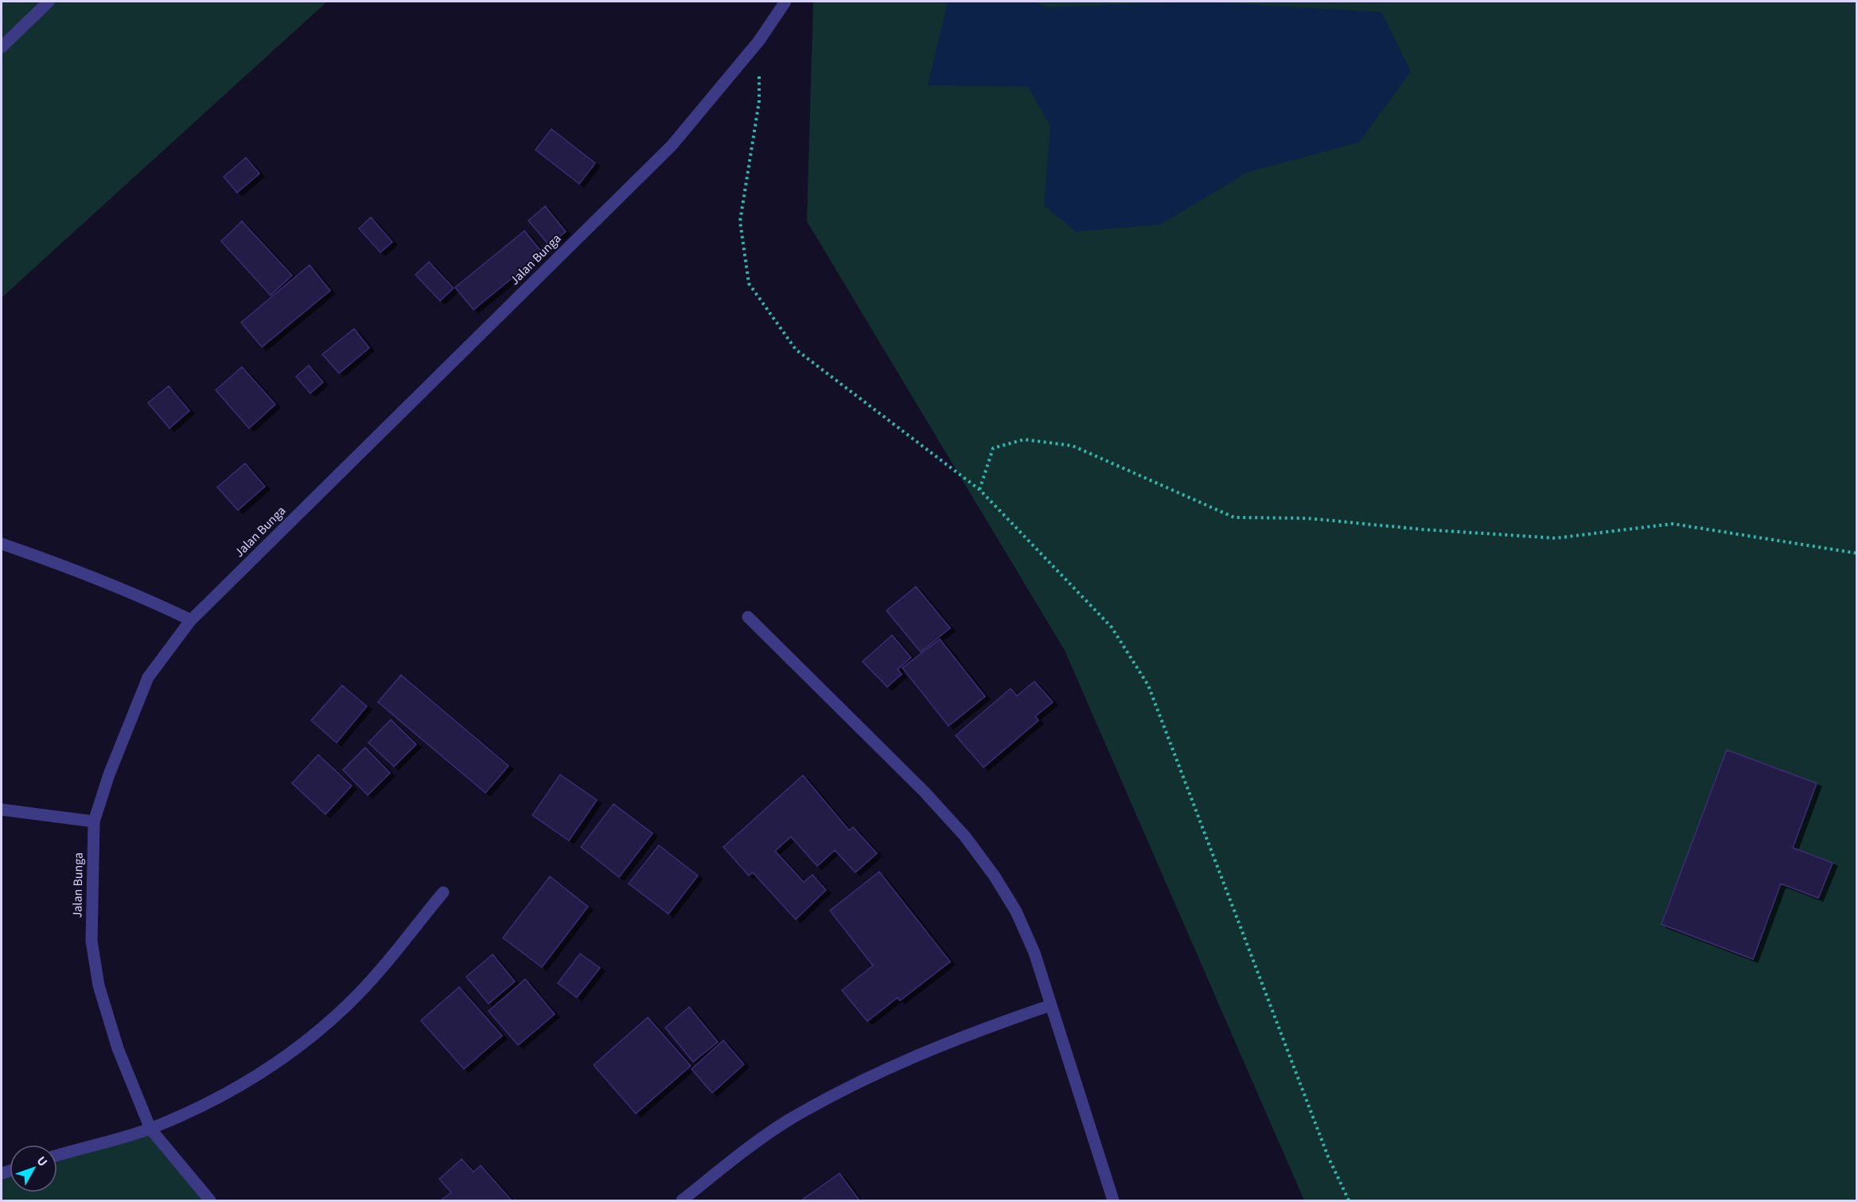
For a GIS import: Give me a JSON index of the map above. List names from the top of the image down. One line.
{"streets":{"street":["Jalan Bunga"]},"north":"top right"}
